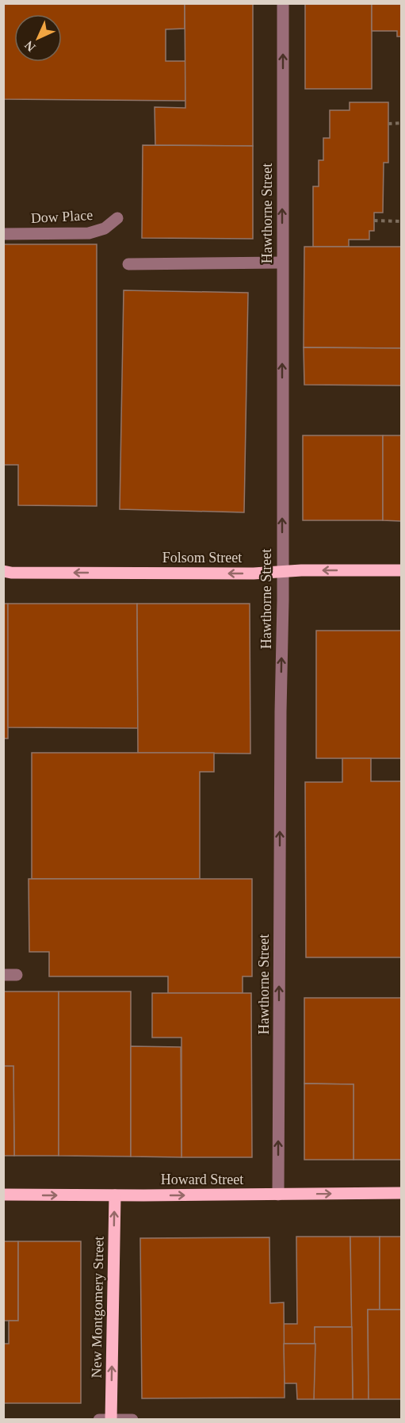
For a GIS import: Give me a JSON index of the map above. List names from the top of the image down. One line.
{"streets":{"main road":["Folsom Street","Howard Street","New Montgomery Street"],"street":["Hawthorne Street","Dow Place"]},"crossings":[["Hawthorne Street","Folsom Street"],["Hawthorne Street","Howard Street"],["Howard Street","New Montgomery Street"]],"one_way":["Hawthorne Street","Folsom Street","Howard Street","New Montgomery Street"],"north":"bottom left"}
